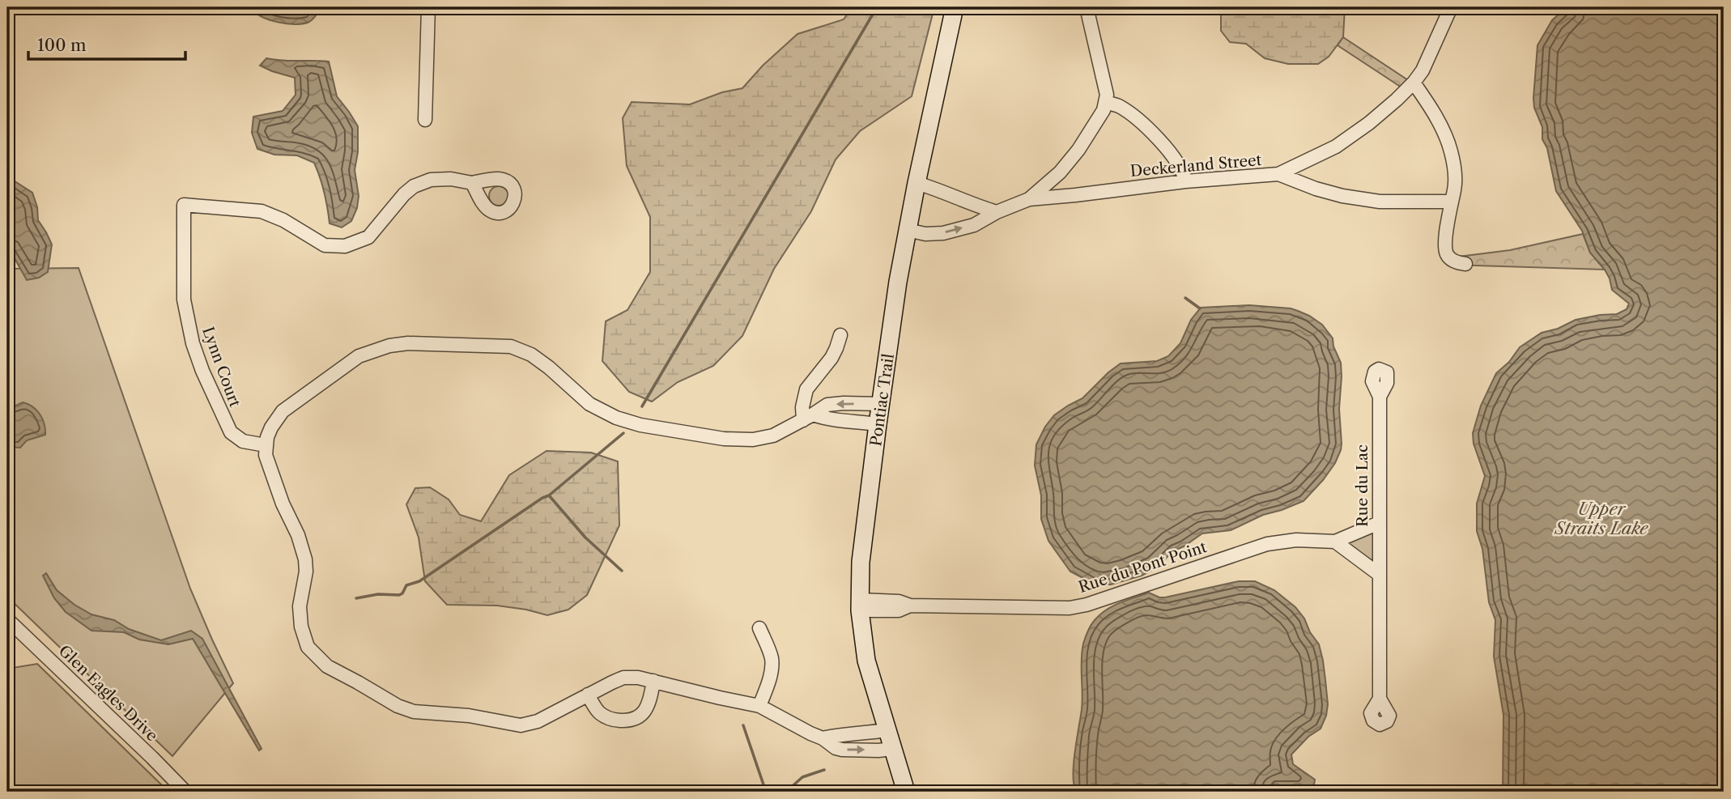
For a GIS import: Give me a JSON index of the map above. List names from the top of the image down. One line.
{"streets":{"main road":["Pontiac Trail"],"street":["Deckerland Street","Lynn Court","Rue du Lac","Rue du Pont Point","Glen Eagles Drive"]},"crossings":[["Deckerland Street","Pontiac Trail"],["Pontiac Trail","Rue du Pont Point"],["Rue du Lac","Rue du Pont Point"]],"water":["Upper Straits Lake"],"scale_bar":"100 m"}
